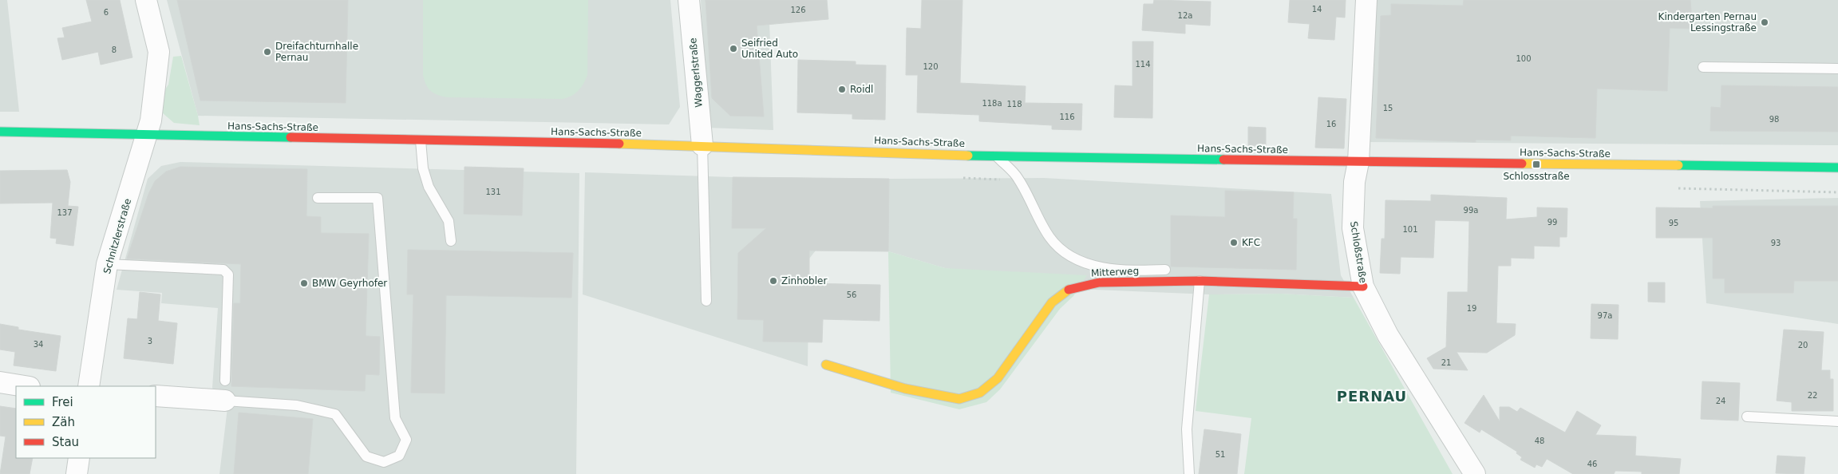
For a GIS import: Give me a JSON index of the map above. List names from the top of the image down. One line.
{"streets":{"main road":["Hans-Sachs-Straße","Mitterweg"],"street":["Waggerlstraße","Schnitzlerstraße","Schloßstraße"]},"crossings":[["Waggerlstraße","Hans-Sachs-Straße"],["Hans-Sachs-Straße","Schnitzlerstraße"],["Hans-Sachs-Straße","Schloßstraße"],["Schloßstraße","Mitterweg"]],"districts":["PERNAU"],"places":{"other":["Kindergarten Pernau Lessingstraße","Seifried United Auto","Dreifachturnhalle Pernau","Roidl","KFC","Zinhobler","BMW Geyrhofer"],"transit":["Schlossstraße"]},"house_numbers":["14","126","6","12a","8","100","114","120","118a","118","15","116","98","16","131","99a","137","99","95","101","93","56","19","97a","3","34","20","21","22","24","48","51","46"],"legend":["Frei","Zäh","Stau"]}
